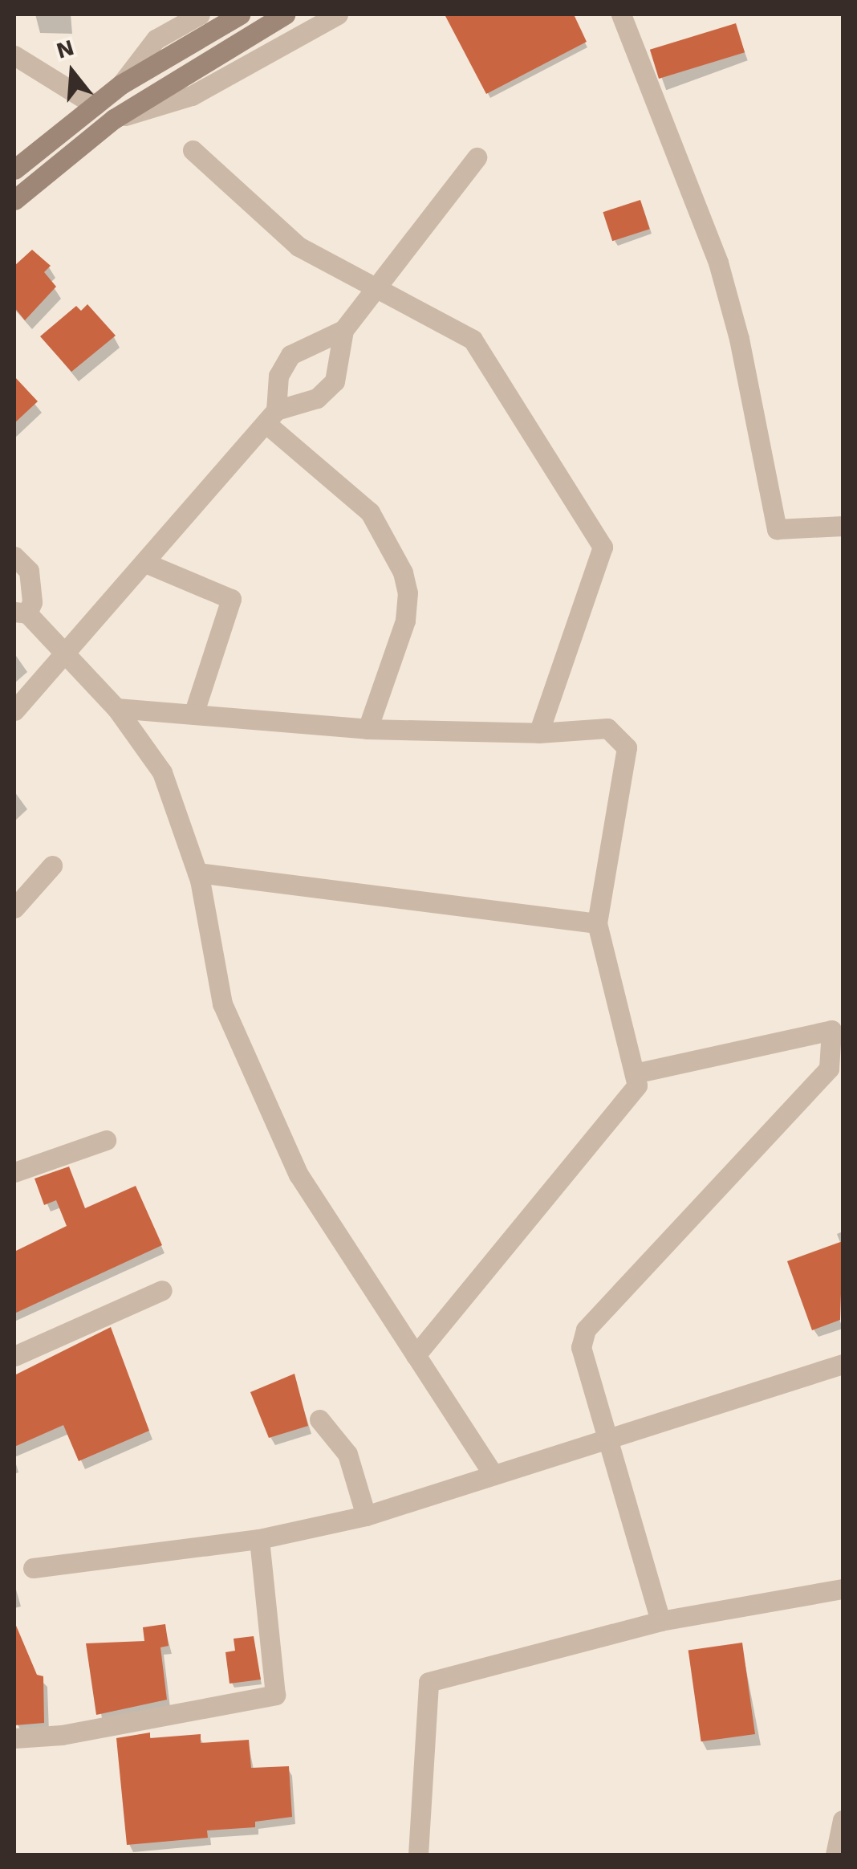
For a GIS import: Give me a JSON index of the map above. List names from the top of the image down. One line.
{"north":"top"}
